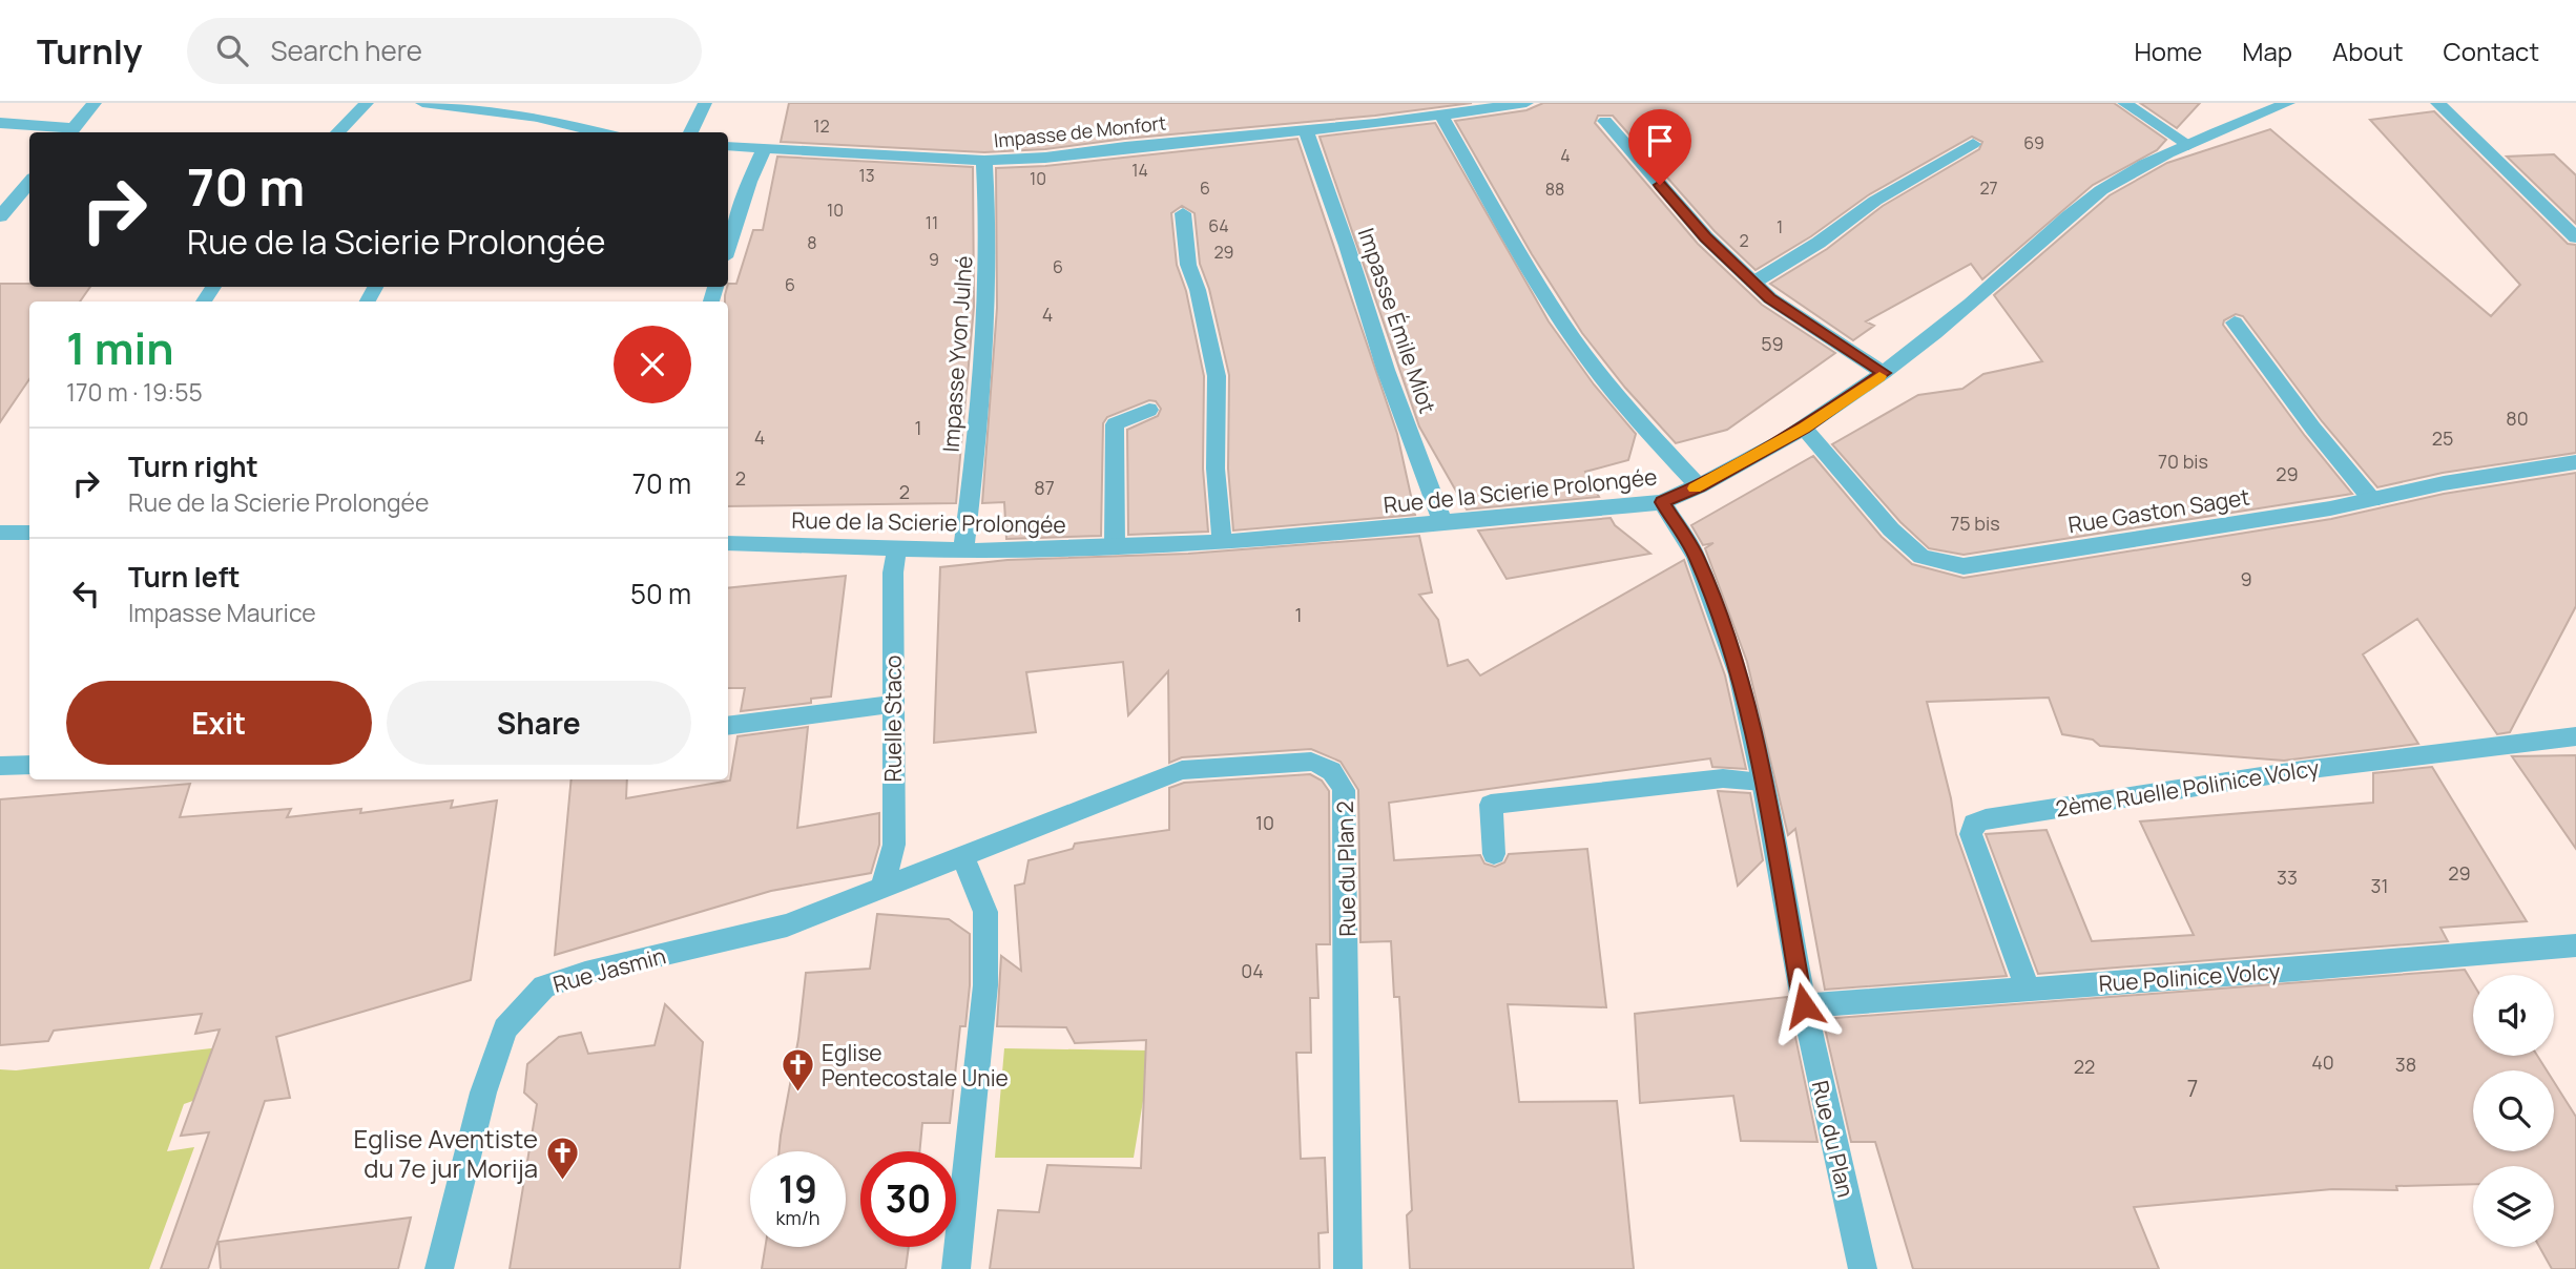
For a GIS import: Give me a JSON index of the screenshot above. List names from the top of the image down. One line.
{"streets":{"street":["Impasse de Monfort","Impasse Émile Miot","Impasse Yvon Julné","Rue de la Scierie Prolongée","Rue Gaston Saget","Ruelle Staco","2ème Ruelle Polinice Volcy","Rue du Plan 2","Rue Jasmin","Rue Polinice Volcy","Rue du Plan"]},"crossings":[["Impasse de Monfort","Impasse Émile Miot"],["Impasse de Monfort","Impasse Yvon Julné"],["Impasse Émile Miot","Rue de la Scierie Prolongée"],["Impasse Yvon Julné","Rue de la Scierie Prolongée"],["Rue de la Scierie Prolongée","Rue Gaston Saget"],["Rue de la Scierie Prolongée","Ruelle Staco"],["Rue de la Scierie Prolongée","Rue du Plan"],["Ruelle Staco","Rue du Plan 2"],["Ruelle Staco","Rue Jasmin"],["2ème Ruelle Polinice Volcy","Rue Polinice Volcy"],["Rue du Plan 2","Rue Jasmin"],["Rue Polinice Volcy","Rue du Plan"]],"places":{"church":["Eglise Pentecostale Unie","Eglise Aventiste du 7e jur Morija"]},"house_numbers":["12","69","4","14","13","10","6","27","88","10","11","64","1","2","8","29","9","6","6","4","59","80","1","4","25","70 bis","29","2","87","2","75 bis","9","1","10","29","33","31","04","40","38","22","7"],"page":{"header":"Turnly","search":"Search here","nav":["Home","Map","About","Contact"],"turn":["70 m","Rue de la Scierie Prolongée"],"heading":["1 min","170 m · 19:55"],"list":[{"name":"Turn right","note":"Rue de la Scierie Prolongée","value":"70 m"},{"name":"Turn left","note":"Impasse Maurice","value":"50 m"}],"buttons":["Exit","Share"],"speed":"19 km/h","limit":"30"}}
